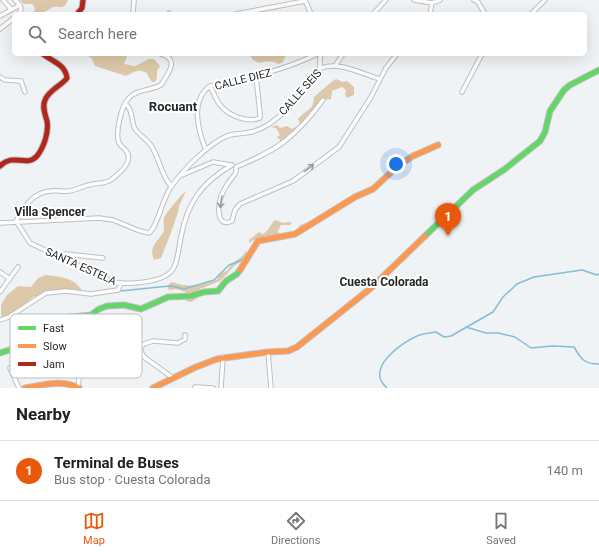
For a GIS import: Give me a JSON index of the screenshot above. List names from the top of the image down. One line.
{"streets":{"street":["CALLE DIEZ","CALLE SEIS","SANTA ESTELA"]},"crossings":[["CALLE DIEZ","CALLE SEIS"],["CALLE SEIS","SANTA ESTELA"]],"districts":["Rocuant","Villa Spencer","Cuesta Colorada"],"legend":["Fast","Slow","Jam"],"page":{"search":"Search here","pins":"1","heading":"Nearby","list":[{"mark":"1","name":"Terminal de Buses","note":"Bus stop · Cuesta Colorada","value":"140 m"}],"nav":["Map","Directions","Saved"]}}
